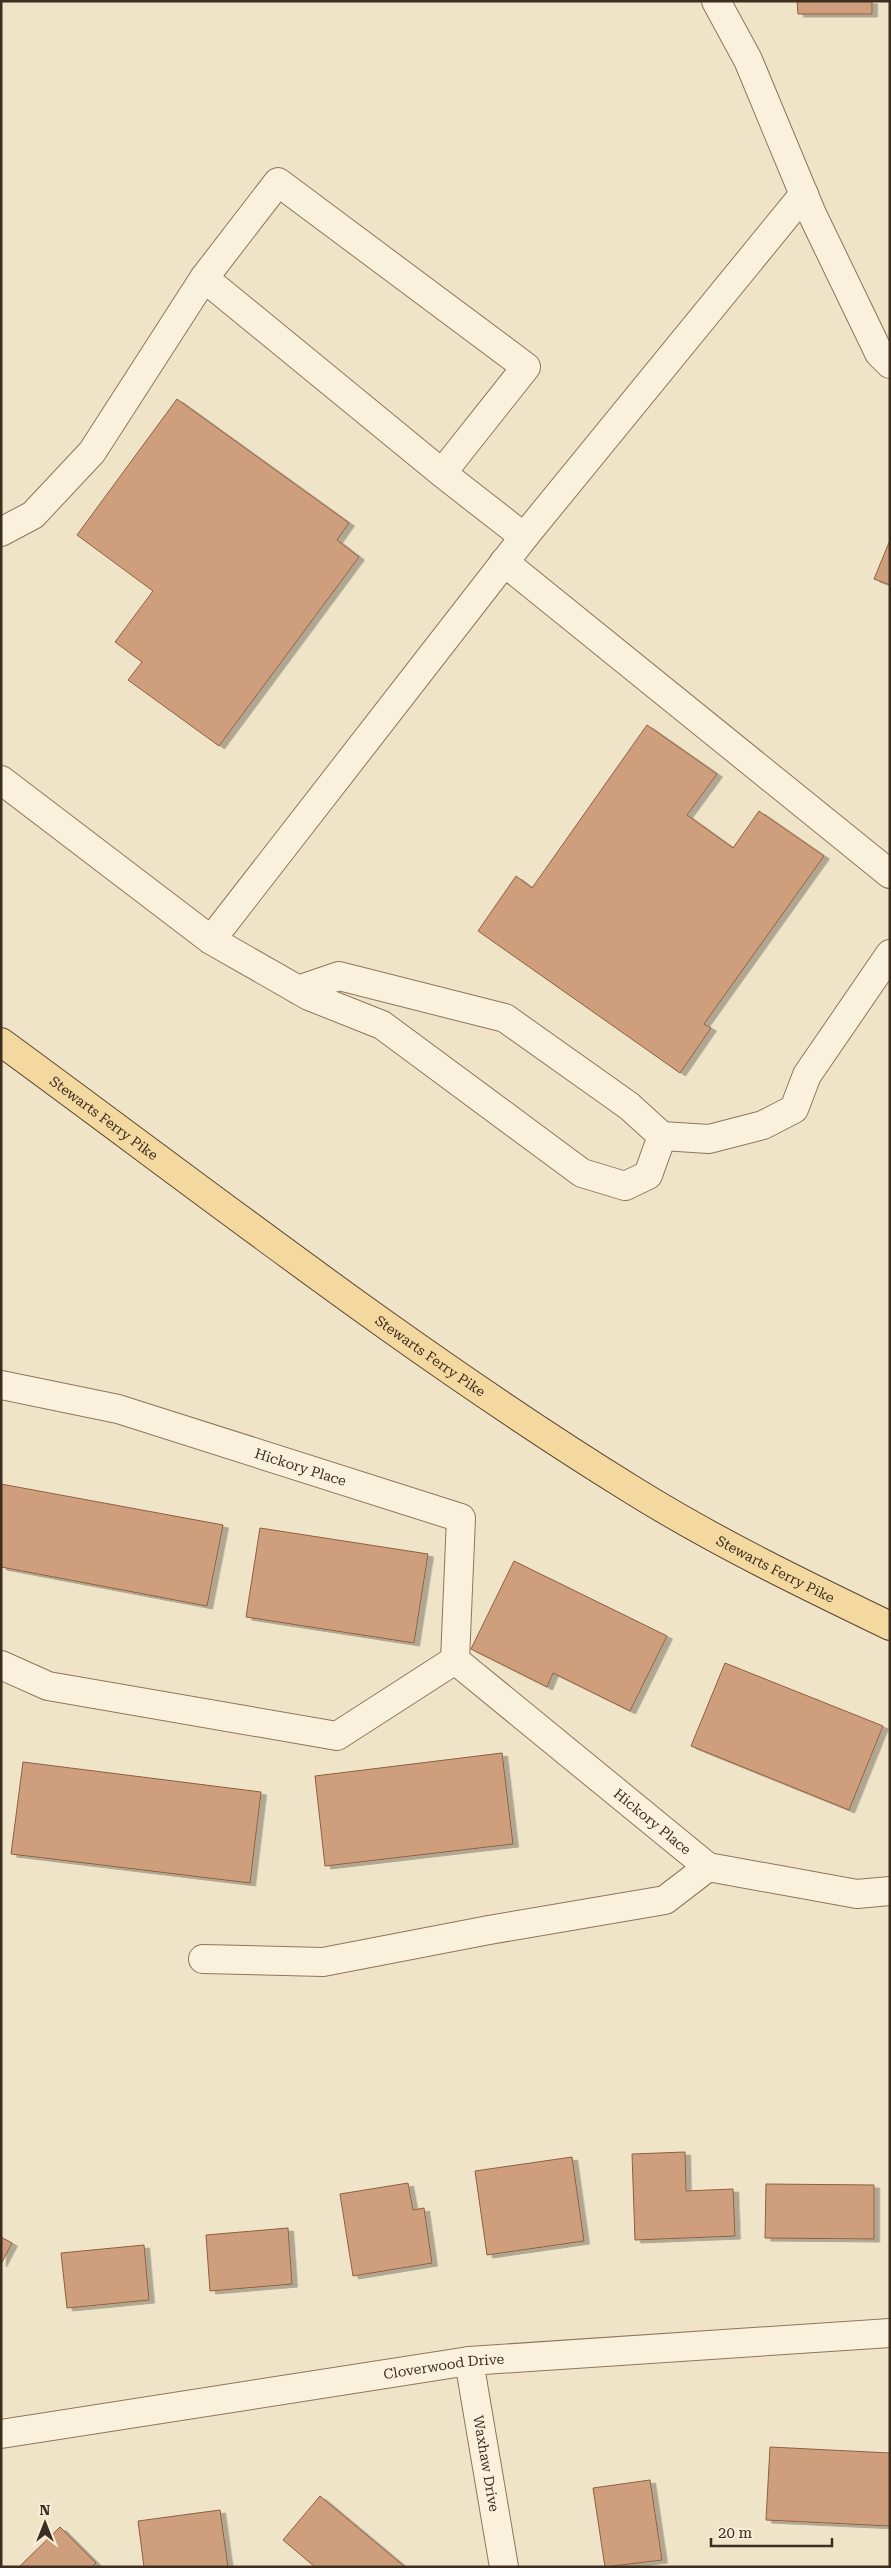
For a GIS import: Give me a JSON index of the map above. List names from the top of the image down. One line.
{"streets":{"main road":["Stewarts Ferry Pike"],"street":["Hickory Place","Cloverwood Drive","Waxhaw Drive"]},"crossings":[["Cloverwood Drive","Waxhaw Drive"]],"scale_bar":"20 m","north":"top"}
